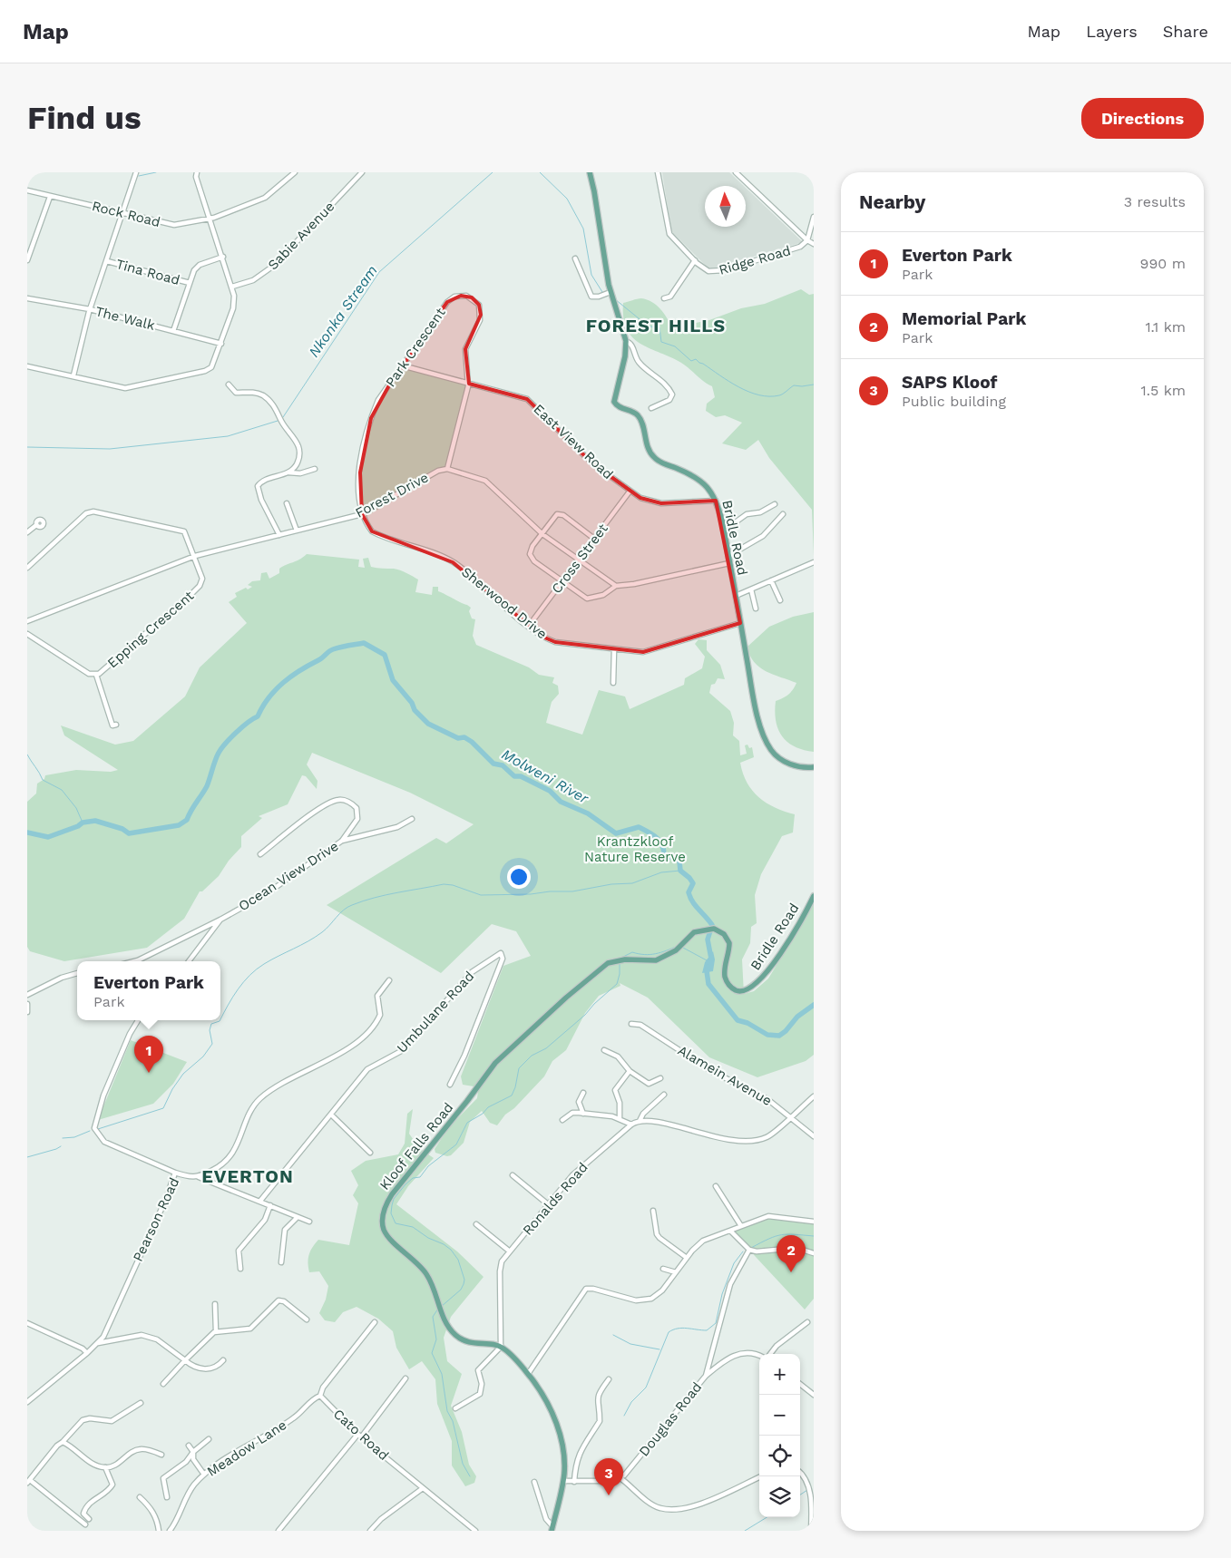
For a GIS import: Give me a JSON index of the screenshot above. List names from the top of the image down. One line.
{"streets":{"main road":["Bridle Road","Kloof Falls Road"],"street":["Rock Road","Sabie Avenue","Ridge Road","Tina Road","The Walk","Park Crescent","East View Road","Forest Drive","Cross Street","Sherwood Drive","Epping Crescent","Ocean View Drive","Umbulane Road","Alamein Avenue","Ronalds Road","Pearson Road","Douglas Road","Cato Road","Meadow Lane"]},"crossings":[["Park Crescent","East View Road"],["Park Crescent","Forest Drive"],["Park Crescent","Sherwood Drive"],["East View Road","Bridle Road"],["East View Road","Cross Street"],["Forest Drive","Sherwood Drive"],["Forest Drive","Epping Crescent"],["Bridle Road","Sherwood Drive"],["Bridle Road","Kloof Falls Road"],["Cross Street","Sherwood Drive"],["Kloof Falls Road","Ronalds Road"],["Cato Road","Meadow Lane"]],"districts":["FOREST HILLS","EVERTON"],"water":["Nkonka Stream","Molweni River"],"parks":["Krantzkloof Nature Reserve"],"north":"top","page":{"header":"Map","nav":["Map","Layers","Share"],"buttons":"Directions","title":"Find us","heading":["Nearby","3 results"],"list":[{"mark":"1","name":"Everton Park","note":"Park","value":"990 m"},{"mark":"2","name":"Memorial Park","note":"Park","value":"1.1 km"},{"mark":"3","name":"SAPS Kloof","note":"Public building","value":"1.5 km"}],"popup":["Everton Park","Park"],"pins":["1","2","3"],"map_buttons":["+","−"]}}
